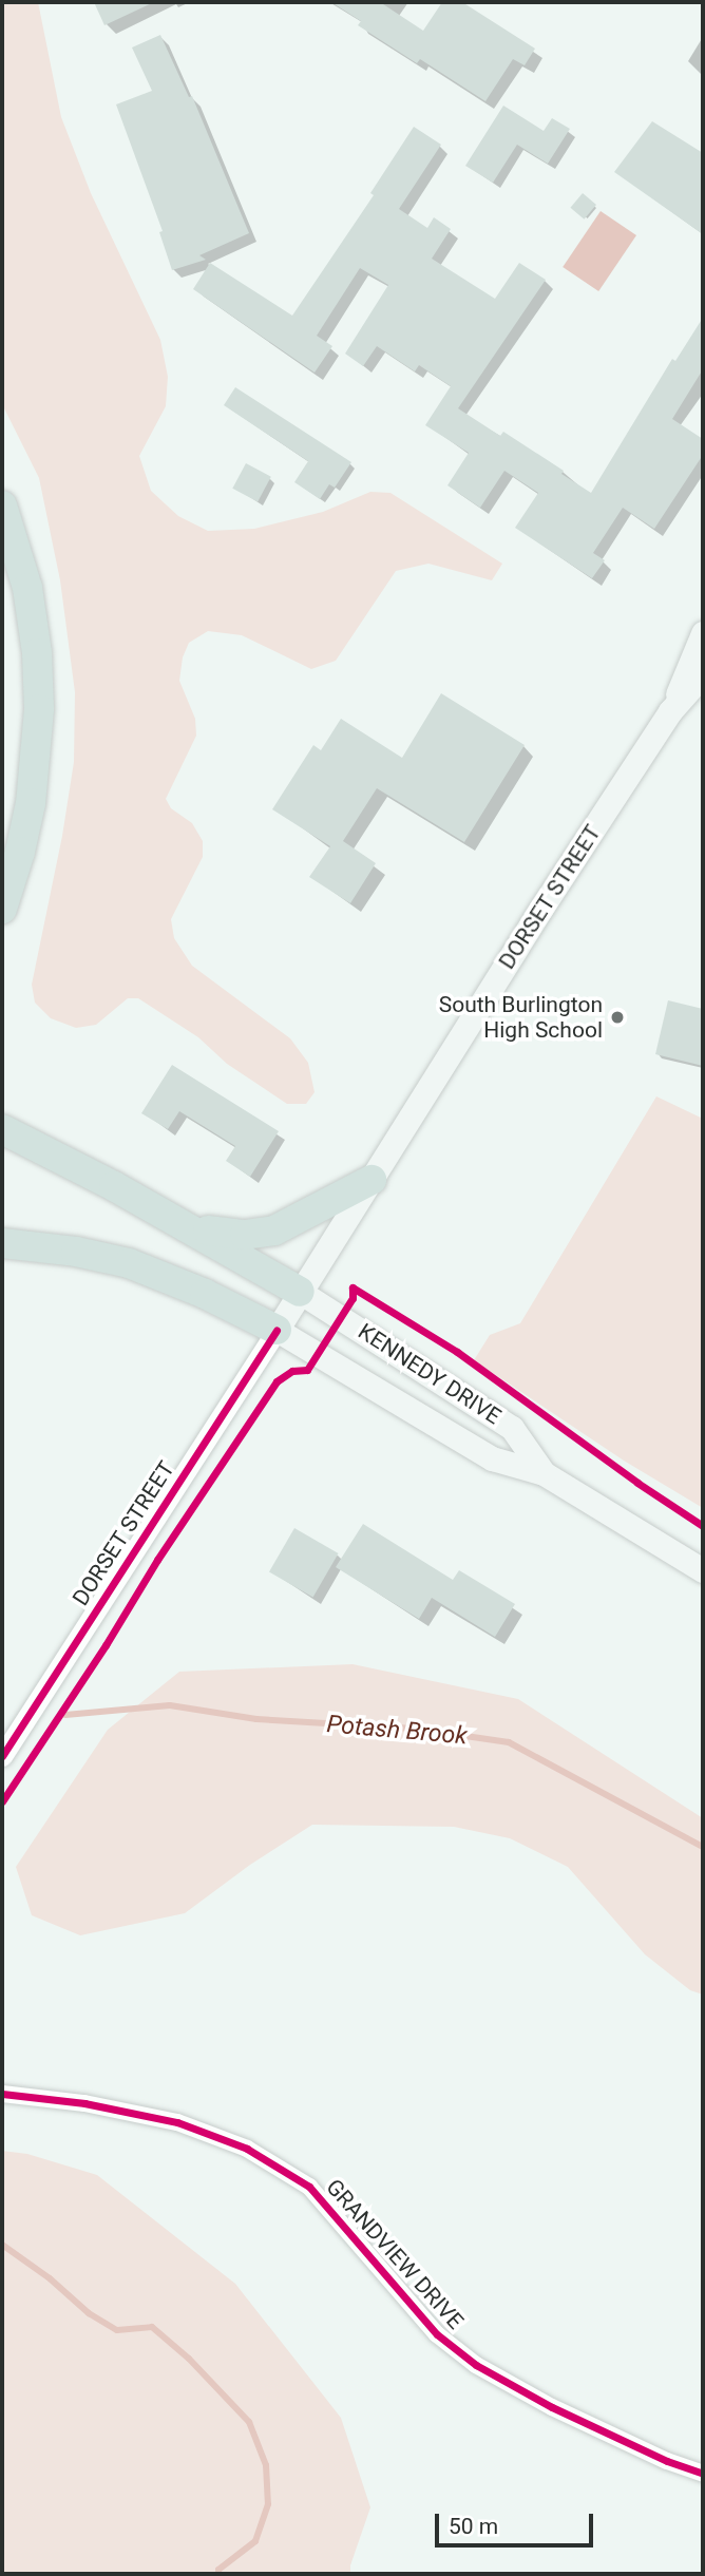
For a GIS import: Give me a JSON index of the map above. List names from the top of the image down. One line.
{"streets":{"main road":["DORSET STREET","KENNEDY DRIVE"],"street":["GRANDVIEW DRIVE"]},"crossings":[["DORSET STREET","KENNEDY DRIVE"]],"water":["Potash Brook"],"places":["South Burlington High School"],"scale_bar":"50 m"}
